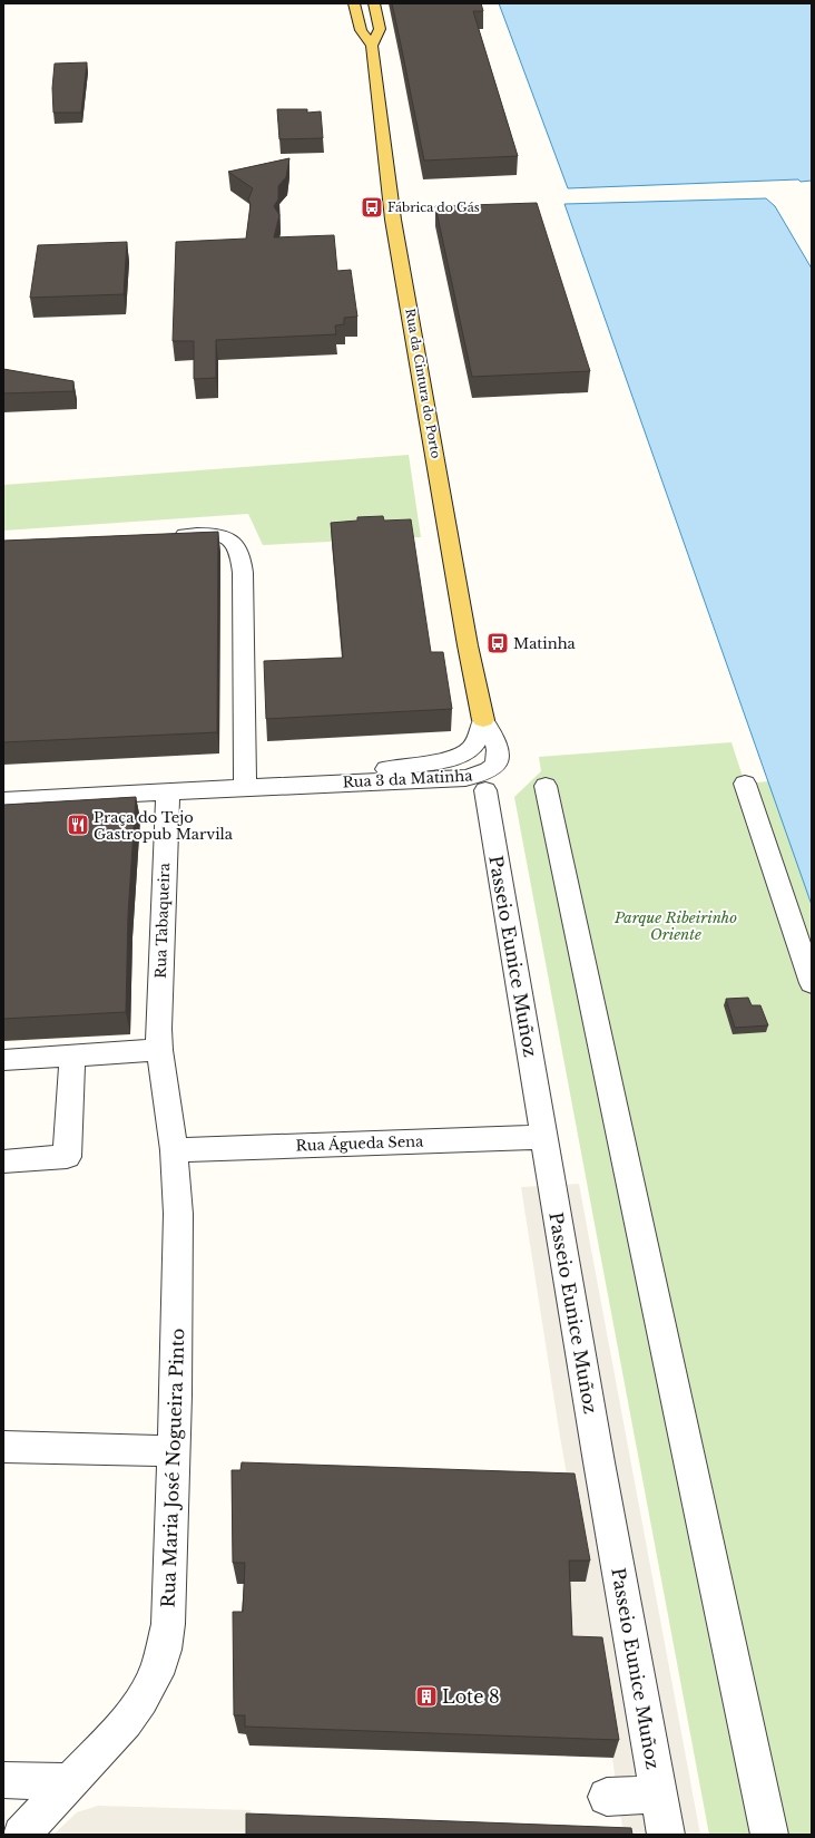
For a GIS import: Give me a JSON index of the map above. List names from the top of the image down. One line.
{"streets":{"main road":["Rua da Cintura do Porto"],"street":["Rua 3 da Matinha","Rua Tabaqueira","Passeio Eunice Muñoz","Rua Águeda Sena","Rua Maria José Nogueira Pinto"]},"crossings":[["Rua da Cintura do Porto","Rua 3 da Matinha"],["Rua 3 da Matinha","Rua Tabaqueira"],["Rua Tabaqueira","Rua Maria José Nogueira Pinto"],["Passeio Eunice Muñoz","Rua Águeda Sena"],["Rua Águeda Sena","Rua Maria José Nogueira Pinto"]],"parks":["Parque Ribeirinho Oriente"],"places":{"bus stop":["Fábrica do Gás","Matinha"],"restaurant":["Praça do Tejo Gastropub Marvila"],"building":["Lote 8"]}}
